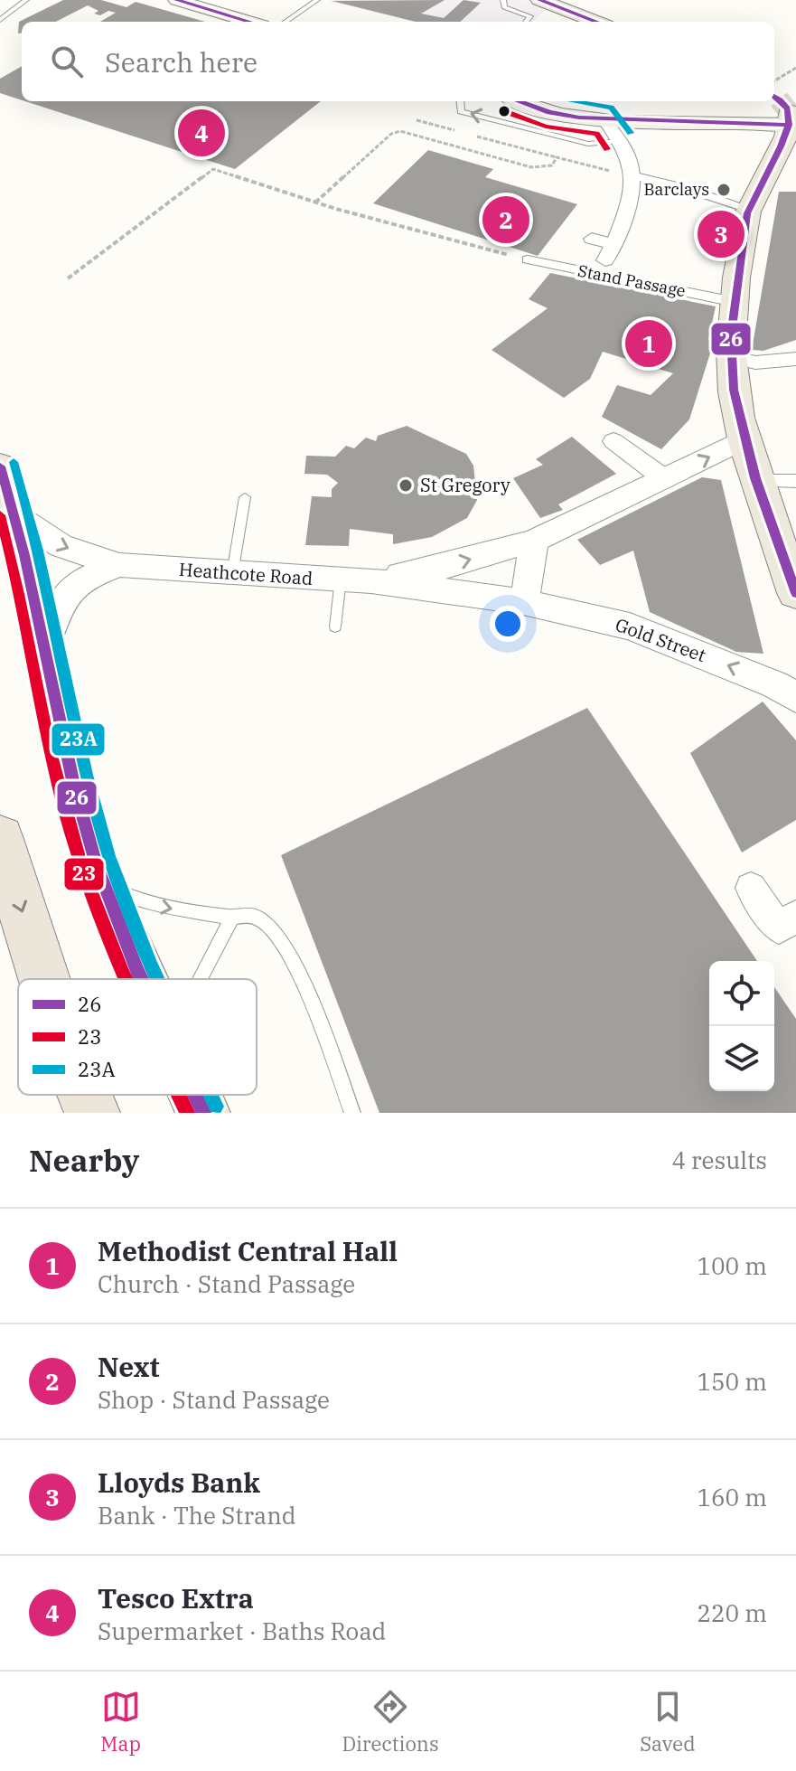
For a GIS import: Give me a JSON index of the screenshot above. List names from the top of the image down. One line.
{"streets":{"street":["Stand Passage","Heathcote Road","Gold Street"]},"crossings":[["Heathcote Road","Gold Street"]],"places":["Barclays","St Gregory"],"lines":["transit line 26","transit line 23A","transit line 23"],"legend":["26","23","23A"],"page":{"search":"Search here","pins":["4","2","3","1"],"heading":["Nearby","4 results"],"list":[{"mark":"1","name":"Methodist Central Hall","note":"Church · Stand Passage","value":"100 m"},{"mark":"2","name":"Next","note":"Shop · Stand Passage","value":"150 m"},{"mark":"3","name":"Lloyds Bank","note":"Bank · The Strand","value":"160 m"},{"mark":"4","name":"Tesco Extra","note":"Supermarket · Baths Road","value":"220 m"}],"nav":["Map","Directions","Saved"]}}
